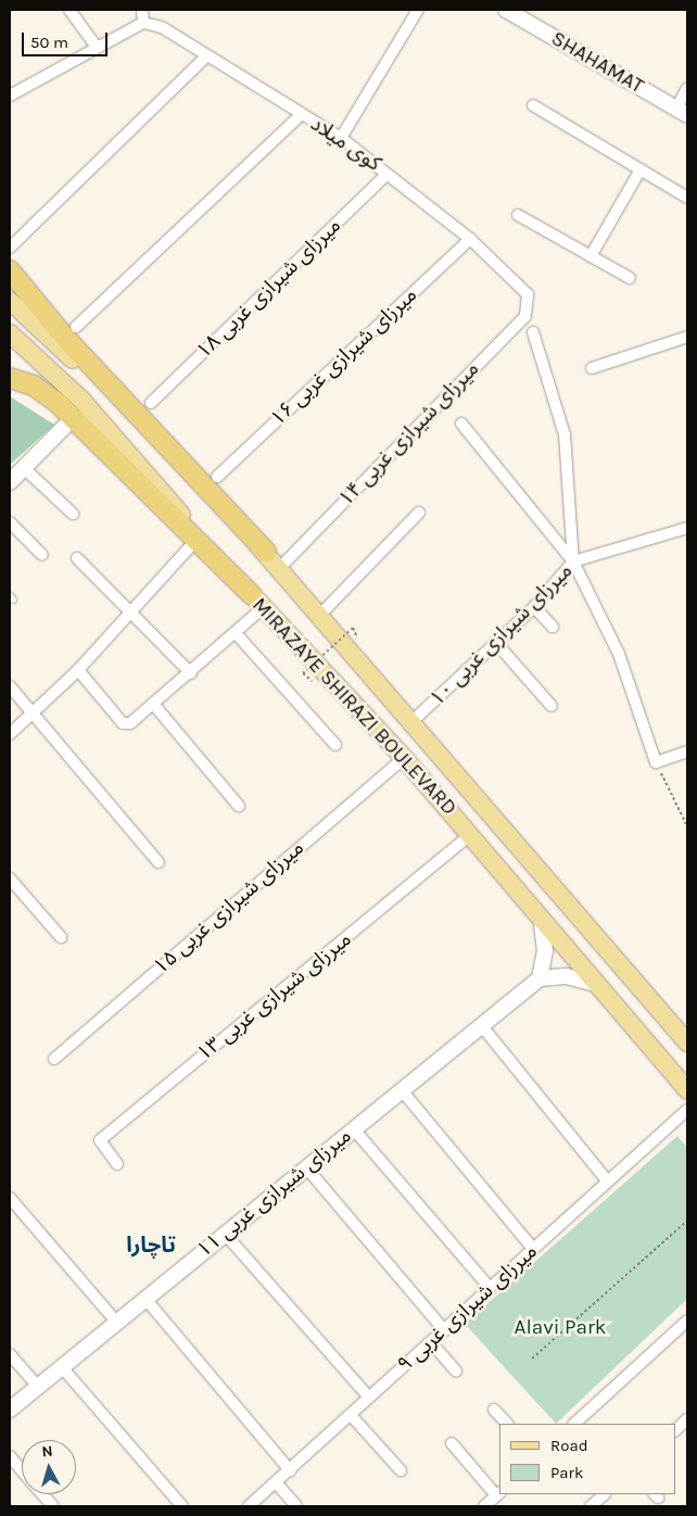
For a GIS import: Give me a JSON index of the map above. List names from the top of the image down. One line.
{"streets":{"main road":["MIRAZAYE SHIRAZI BOULEVARD"],"street":["SHAHAMAT","کوی میلاد","۱۸ میرزای شیرازی غربی","۱۶ میرزای شیرازی غربی","۱۴ میرزای شیرازی غربی","۱۰ میرزای شیرازی غربی","۱۵ میرزای شیرازی غربی","۱۳ میرزای شیرازی غربی","میرزای شیرازی غربی ۱۱","میرزای شیرازی غربی ۹"]},"crossings":[["کوی میلاد","۱۸ میرزای شیرازی غربی"],["کوی میلاد","۱۶ میرزای شیرازی غربی"],["کوی میلاد","۱۴ میرزای شیرازی غربی"],["۱۴ میرزای شیرازی غربی","MIRAZAYE SHIRAZI BOULEVARD"],["۱۰ میرزای شیرازی غربی","MIRAZAYE SHIRAZI BOULEVARD"],["MIRAZAYE SHIRAZI BOULEVARD","۱۵ میرزای شیرازی غربی"],["MIRAZAYE SHIRAZI BOULEVARD","۱۳ میرزای شیرازی غربی"]],"districts":["تاچارا"],"parks":["Alavi Park"],"legend":["Road","Park"],"scale_bar":"50 m","north":"top"}
